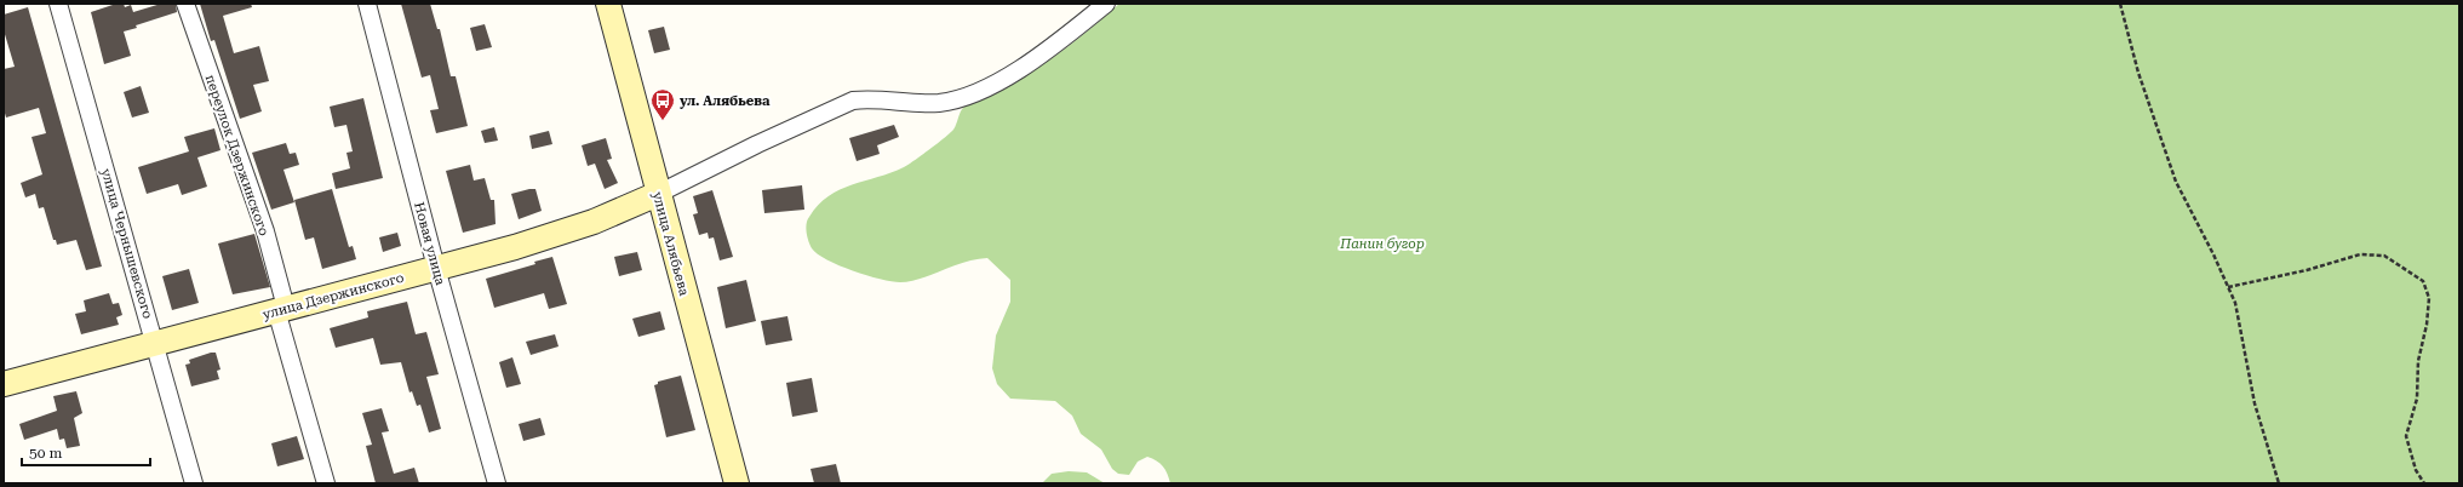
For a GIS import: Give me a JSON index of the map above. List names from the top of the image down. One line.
{"streets":{"main road":["улица Алябьева","улица Дзержинского"],"street":["переулок Дзержинского","улица Чернышевского","Новая улица"]},"crossings":[["переулок Дзержинского","улица Дзержинского"],["улица Чернышевского","улица Дзержинского"],["Новая улица","улица Дзержинского"],["улица Алябьева","улица Дзержинского"]],"parks":["Панин бугор"],"places":{"bus stop":["ул. Алябьева"]},"scale_bar":"50 m"}
